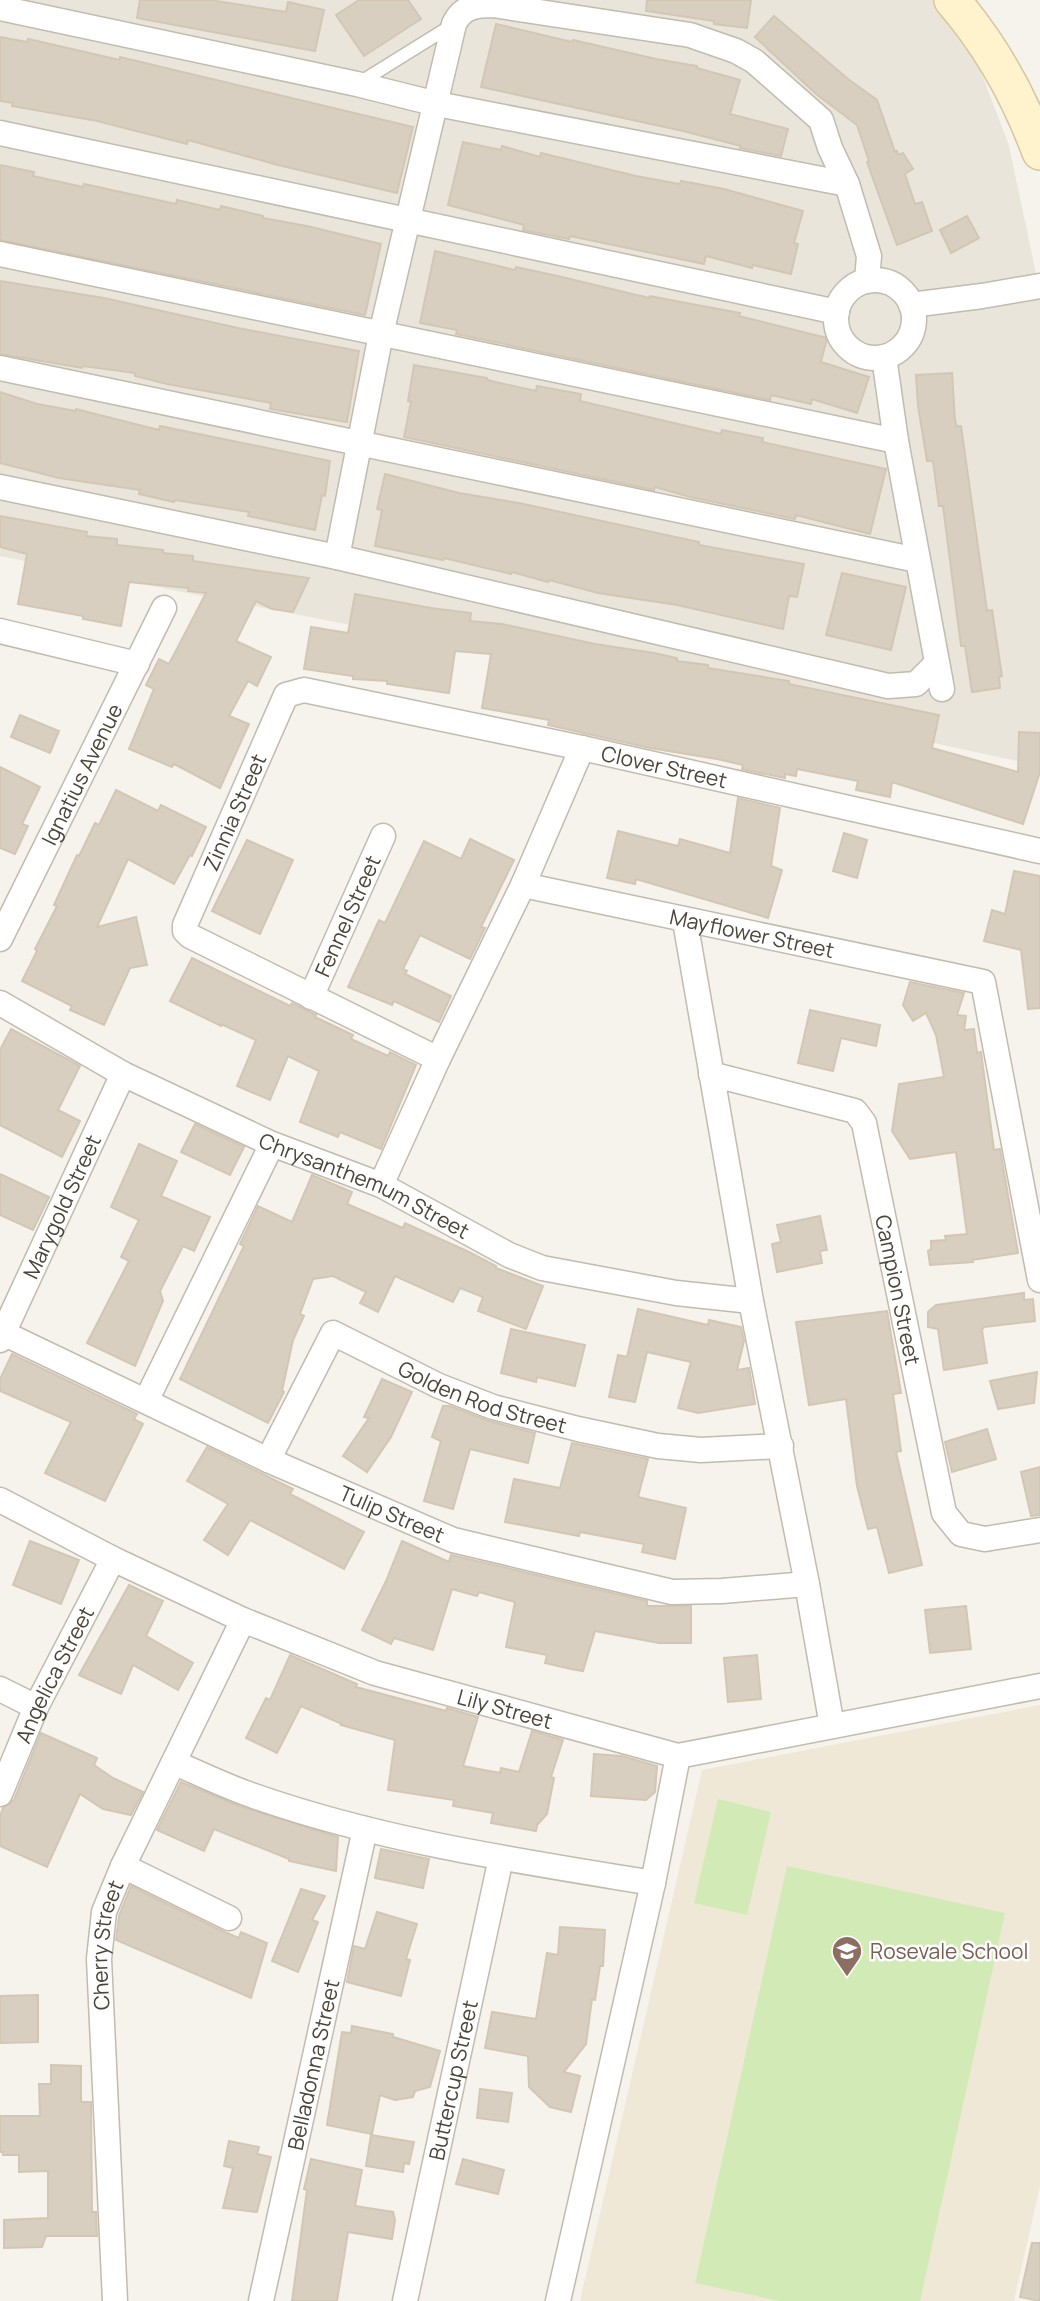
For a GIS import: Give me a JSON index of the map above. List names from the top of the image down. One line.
{"streets":{"street":["Clover Street","Ignatius Avenue","Zinnia Street","Fennel Street","Mayflower Street","Chrysanthemum Street","Marygold Street","Campion Street","Golden Rod Street","Tulip Street","Angelica Street","Lily Street","Cherry Street","Belladonna Street","Buttercup Street"]},"crossings":[["Clover Street","Zinnia Street"],["Zinnia Street","Fennel Street"],["Chrysanthemum Street","Marygold Street"],["Marygold Street","Tulip Street"],["Golden Rod Street","Tulip Street"],["Angelica Street","Lily Street"],["Lily Street","Cherry Street"]],"places":{"school or university":["Rosevale School"]}}
